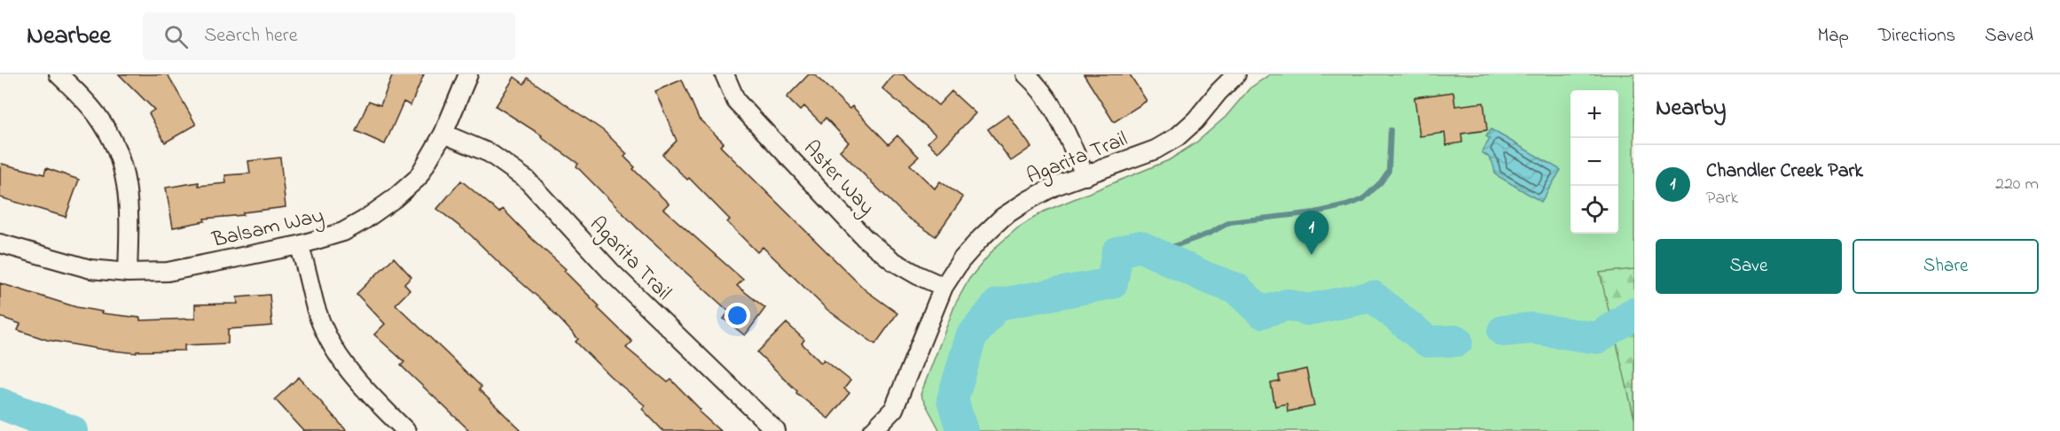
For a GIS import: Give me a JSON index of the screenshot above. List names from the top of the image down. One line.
{"streets":{"street":["Agarita Trail","Aster Way","Balsam Way"]},"crossings":[["Agarita Trail","Aster Way"],["Agarita Trail","Balsam Way"]],"page":{"header":"Nearbee","search":"Search here","nav":["Map","Directions","Saved"],"heading":"Nearby","map_buttons":["+","−"],"list":[{"mark":"1","name":"Chandler Creek Park","note":"Park","value":"220 m"}],"pins":"1","buttons":["Save","Share"]}}
